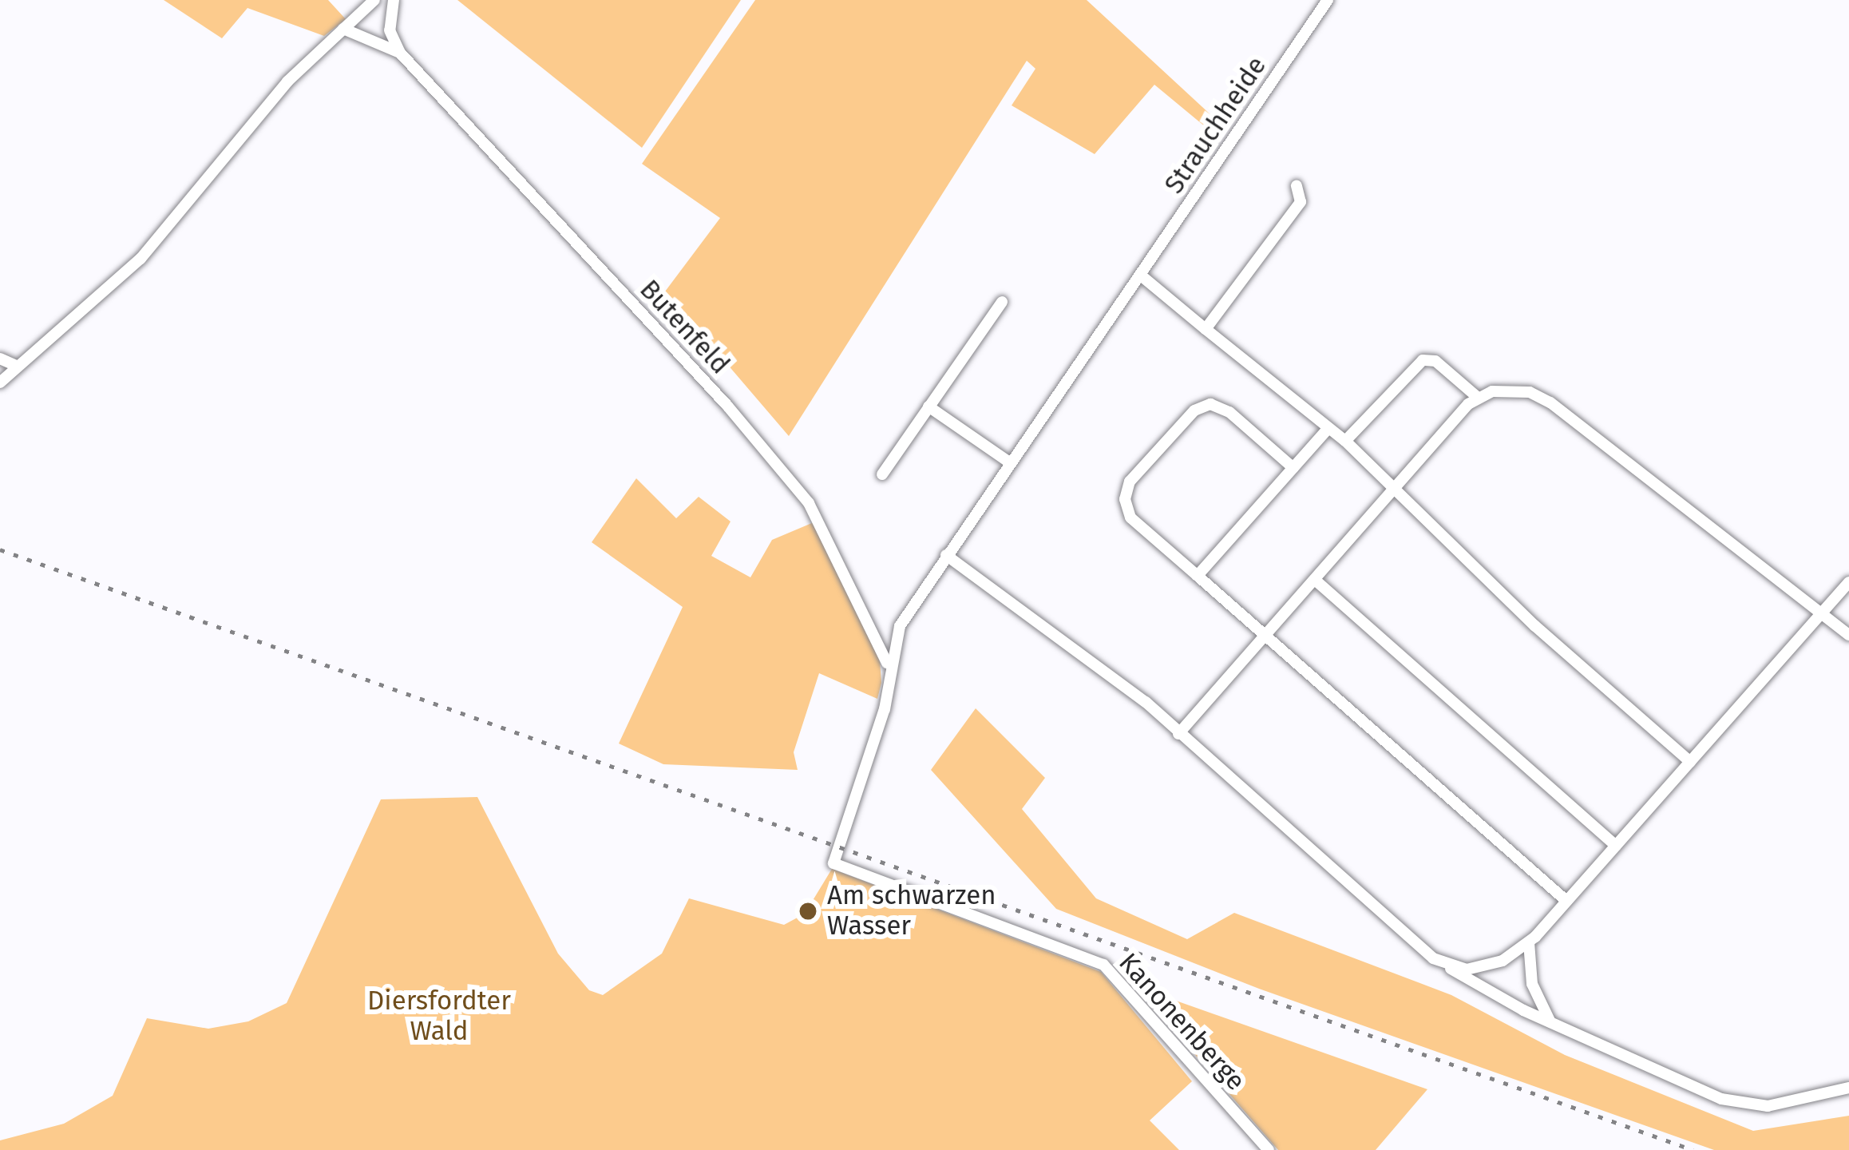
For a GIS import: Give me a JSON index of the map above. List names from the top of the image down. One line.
{"streets":{"street":["Strauchheide","Butenfeld","Kanonenberge"]},"crossings":[["Strauchheide","Butenfeld"],["Strauchheide","Kanonenberge"]],"parks":["Diersfordter Wald"],"places":["Am schwarzen Wasser"]}
